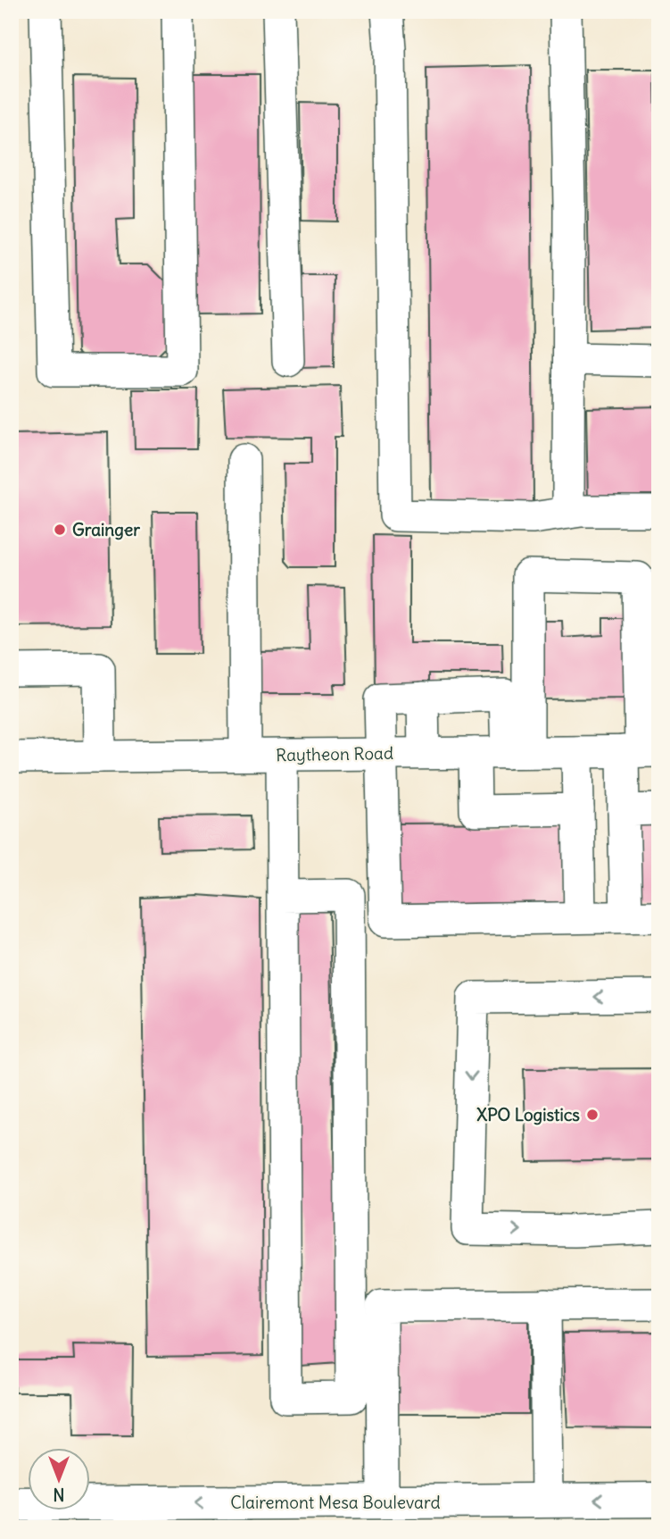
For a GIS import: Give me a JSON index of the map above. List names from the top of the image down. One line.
{"streets":{"main road":["Clairemont Mesa Boulevard"],"street":["Raytheon Road"]},"one_way":["Clairemont Mesa Boulevard"],"places":["Grainger","XPO Logistics"],"north":"bottom"}
